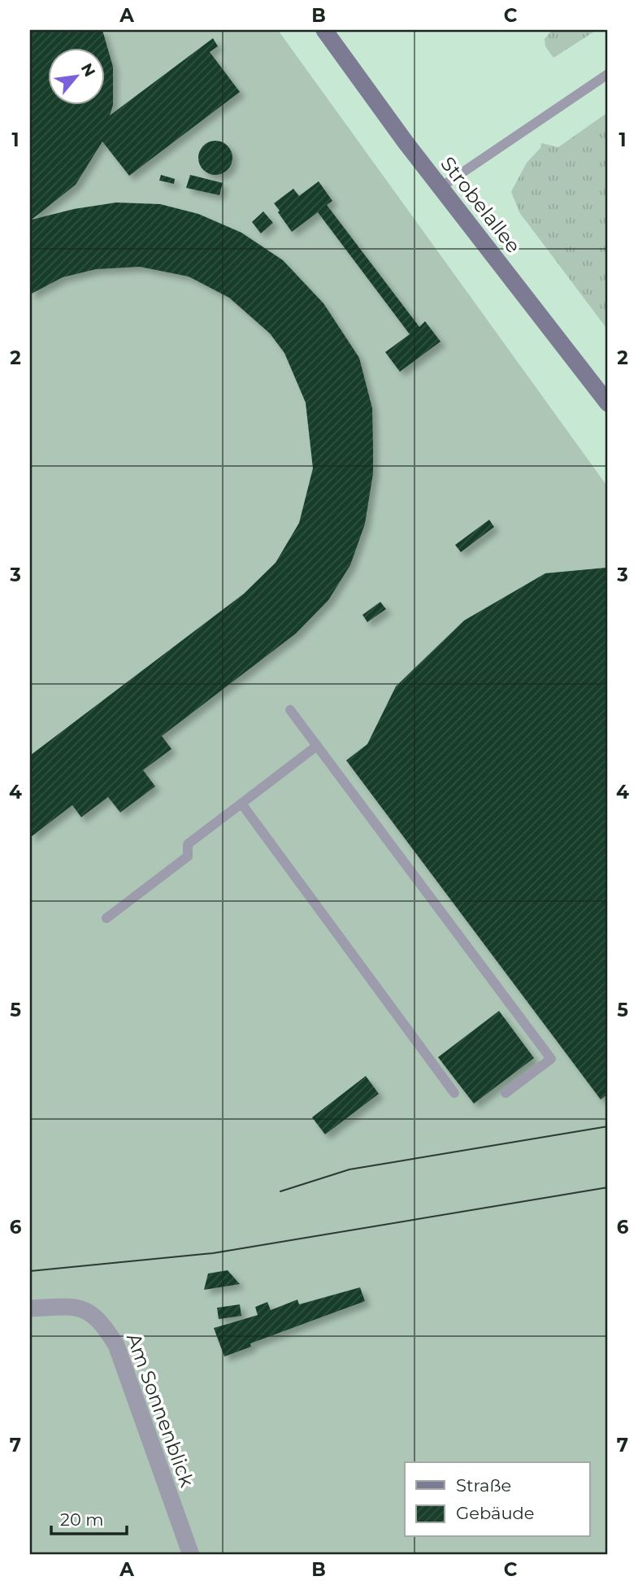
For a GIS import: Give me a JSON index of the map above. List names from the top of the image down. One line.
{"streets":{"street":["Strobelallee","Am Sonnenblick"]},"legend":["Straße","Gebäude"],"scale_bar":"20 m","north":"top right","grid":{"columns":["A","B","C"],"rows":["1","2","3","4","5","6","7"]}}
